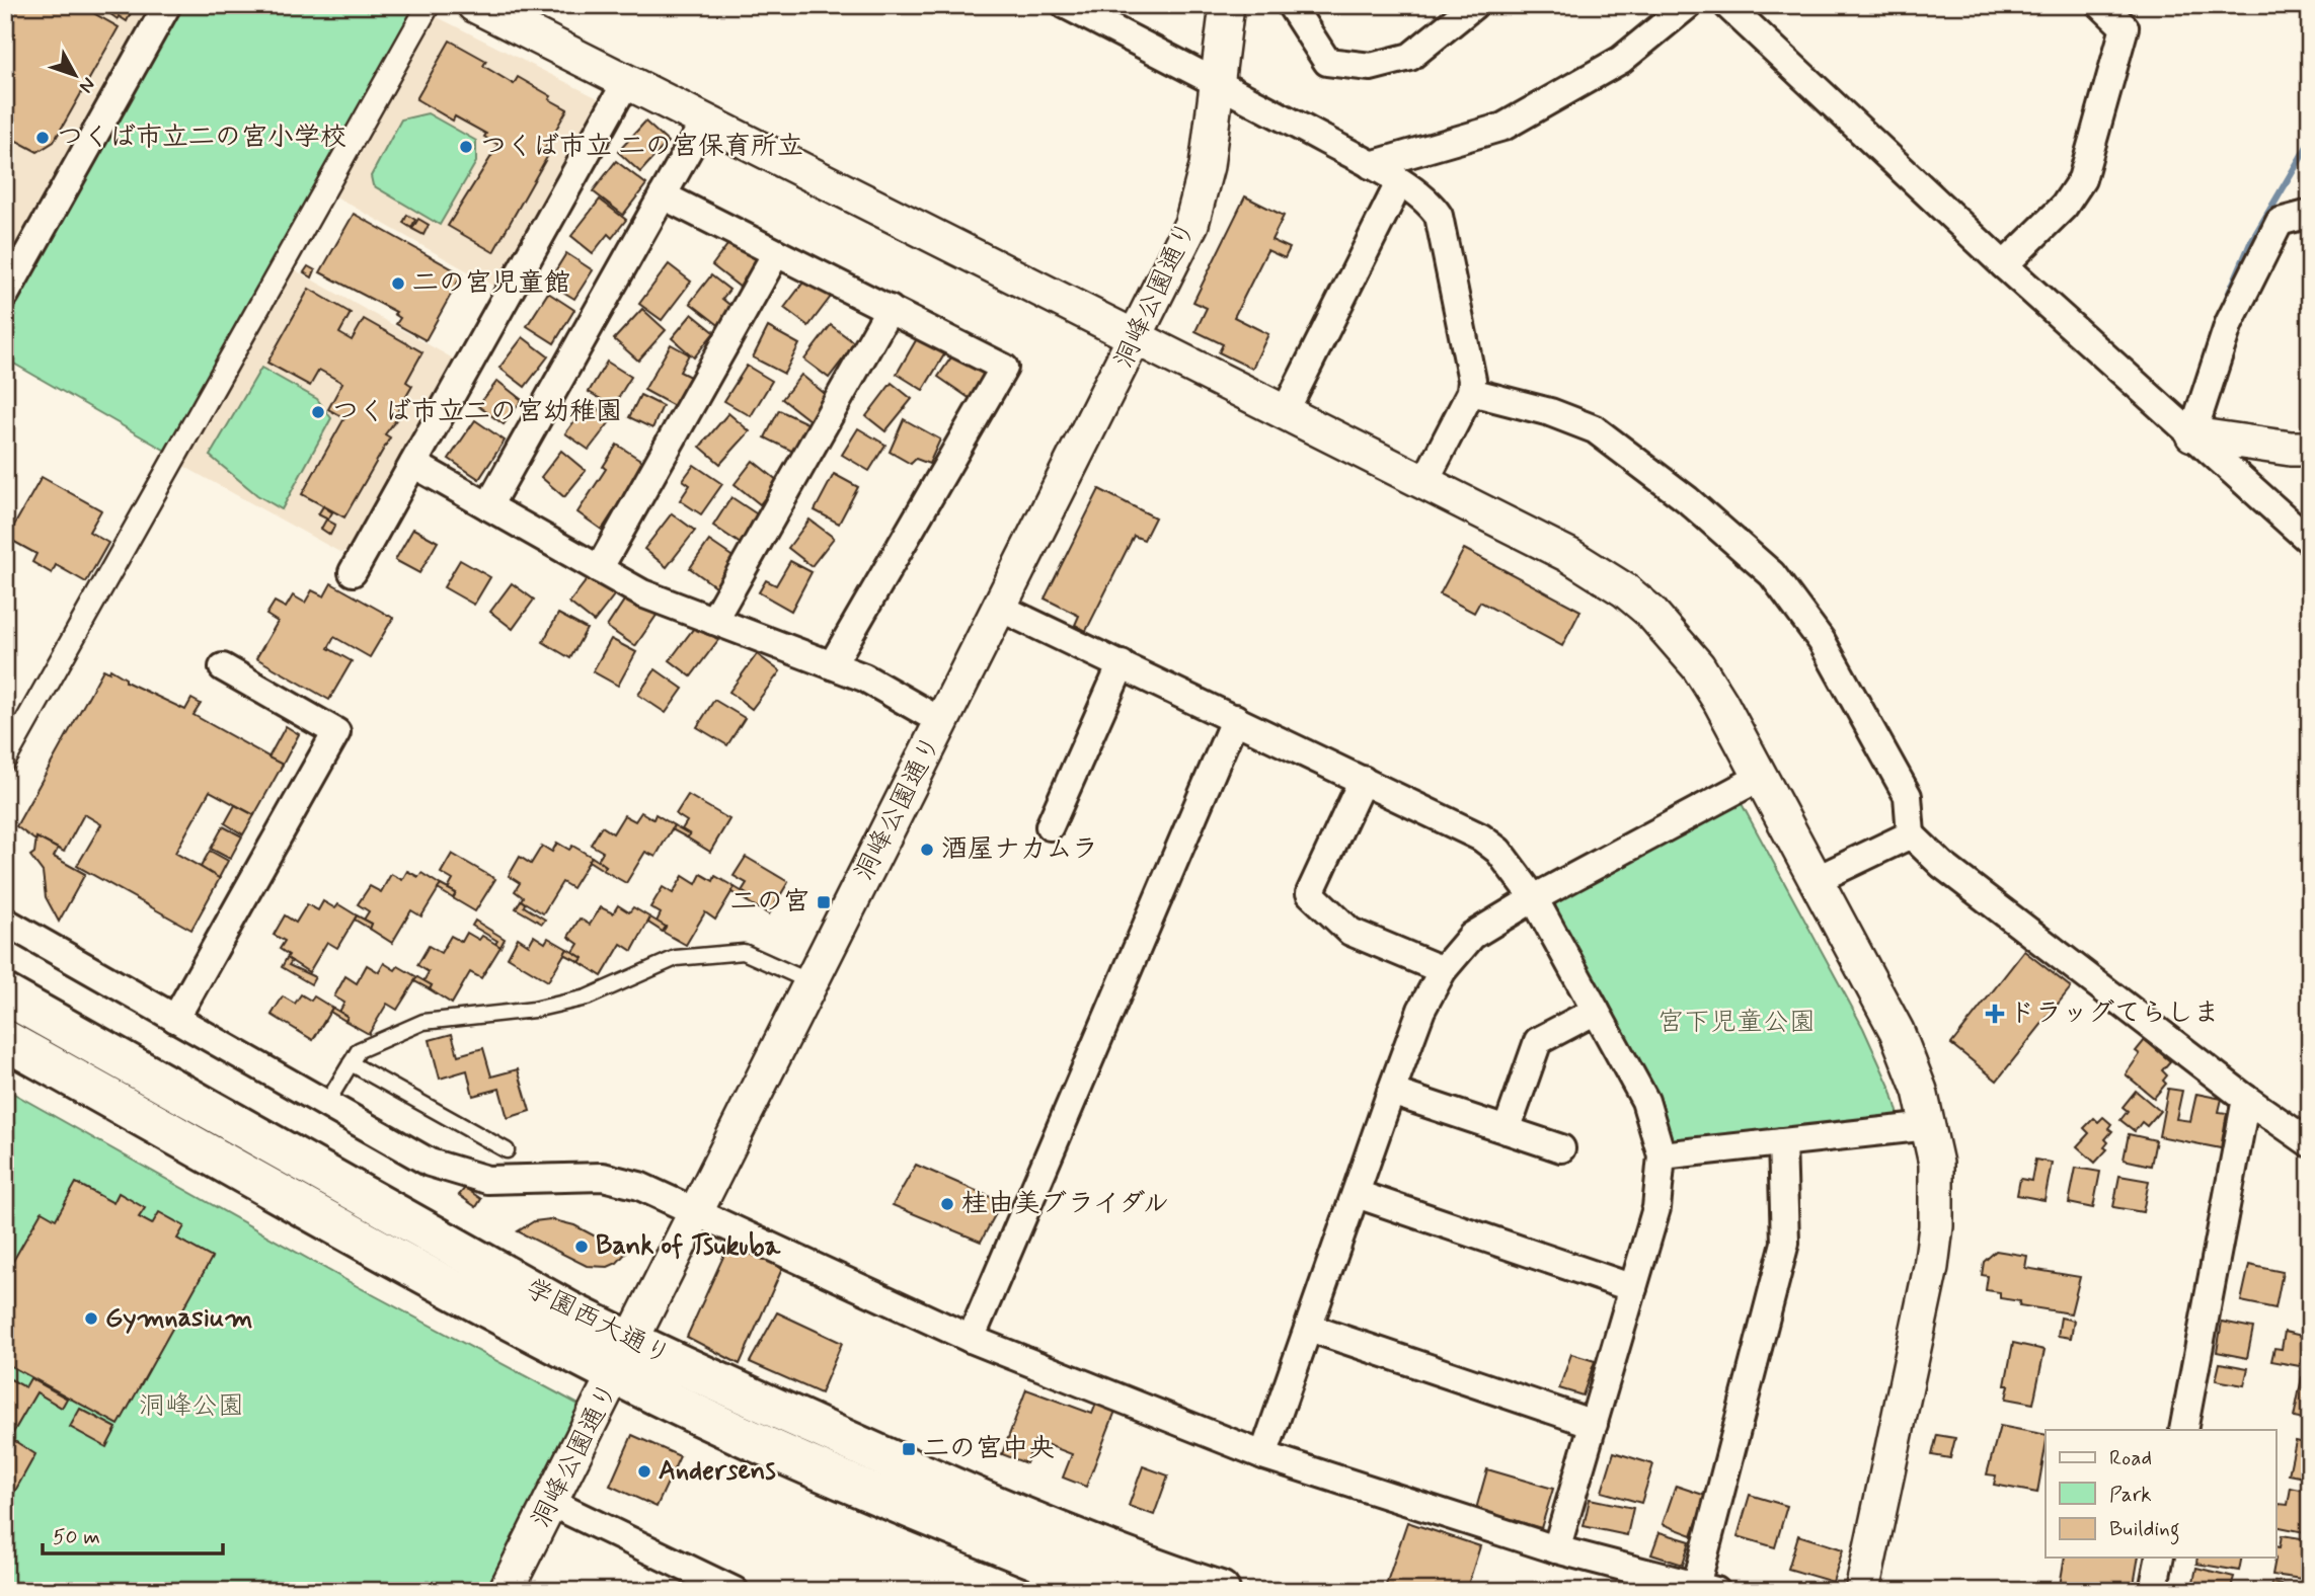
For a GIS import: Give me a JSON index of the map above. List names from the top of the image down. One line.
{"streets":{"main road":["学園西大通り"],"street":["洞峰公園通り"]},"crossings":[["洞峰公園通り","学園西大通り"]],"parks":["宮下児童公園","洞峰公園"],"places":{"other":["つくば市立二の宮小学校","つくば市立 二の宮保育所立","二の宮児童館","つくば市立二の宮幼稚園","酒屋ナカムラ","桂由美ブライダル","Bank of Tsukuba","Gymnasium","Andersens"],"transit":["二の宮","二の宮中央"],"health":["ドラッグてらしま"]},"legend":["Road","Park","Building"],"scale_bar":"50 m","north":"bottom right"}
